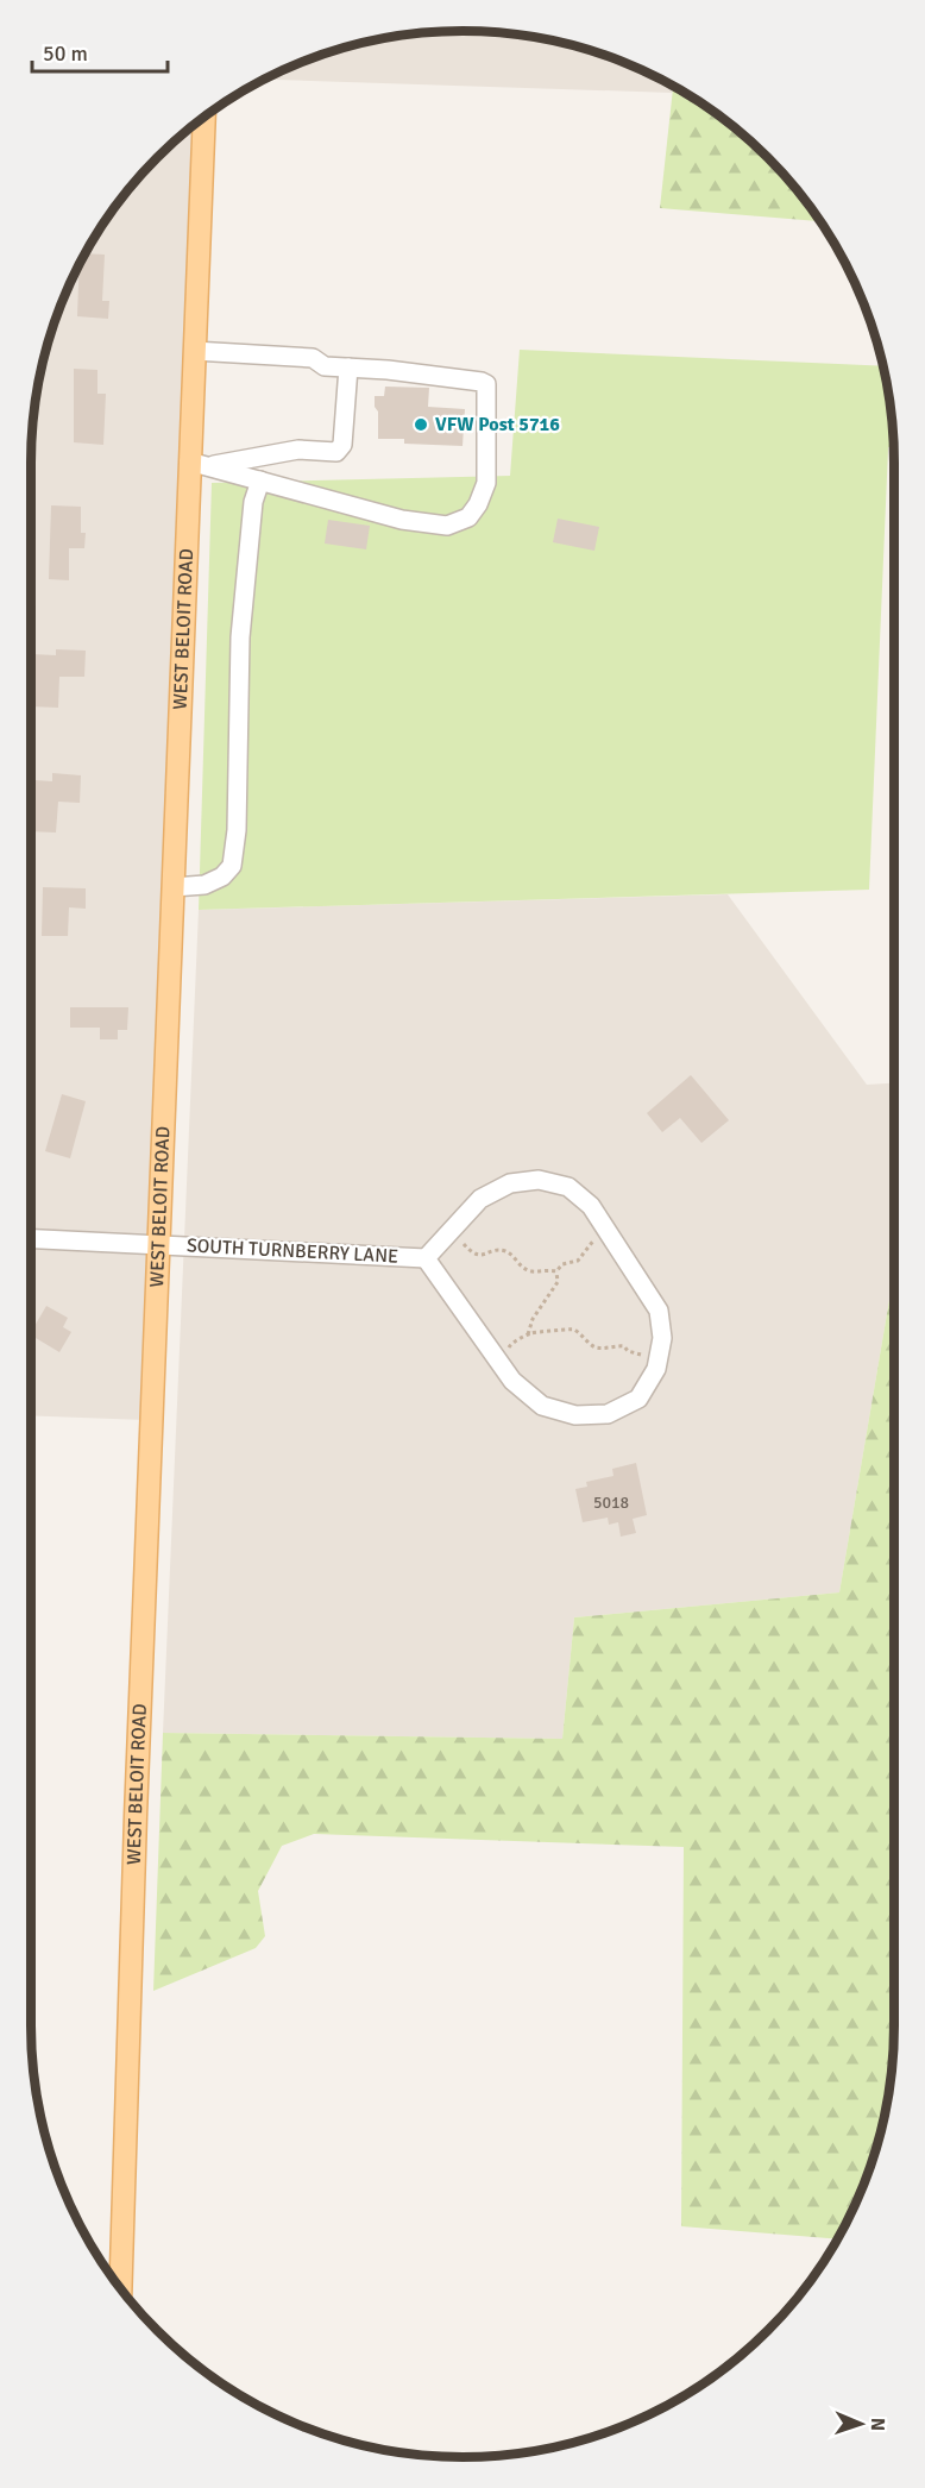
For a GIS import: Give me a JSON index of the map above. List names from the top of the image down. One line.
{"streets":{"main road":["WEST BELOIT ROAD"],"street":["SOUTH TURNBERRY LANE"]},"crossings":[["WEST BELOIT ROAD","SOUTH TURNBERRY LANE"]],"places":["VFW Post 5716"],"house_numbers":["5018"],"scale_bar":"50 m","north":"right"}
